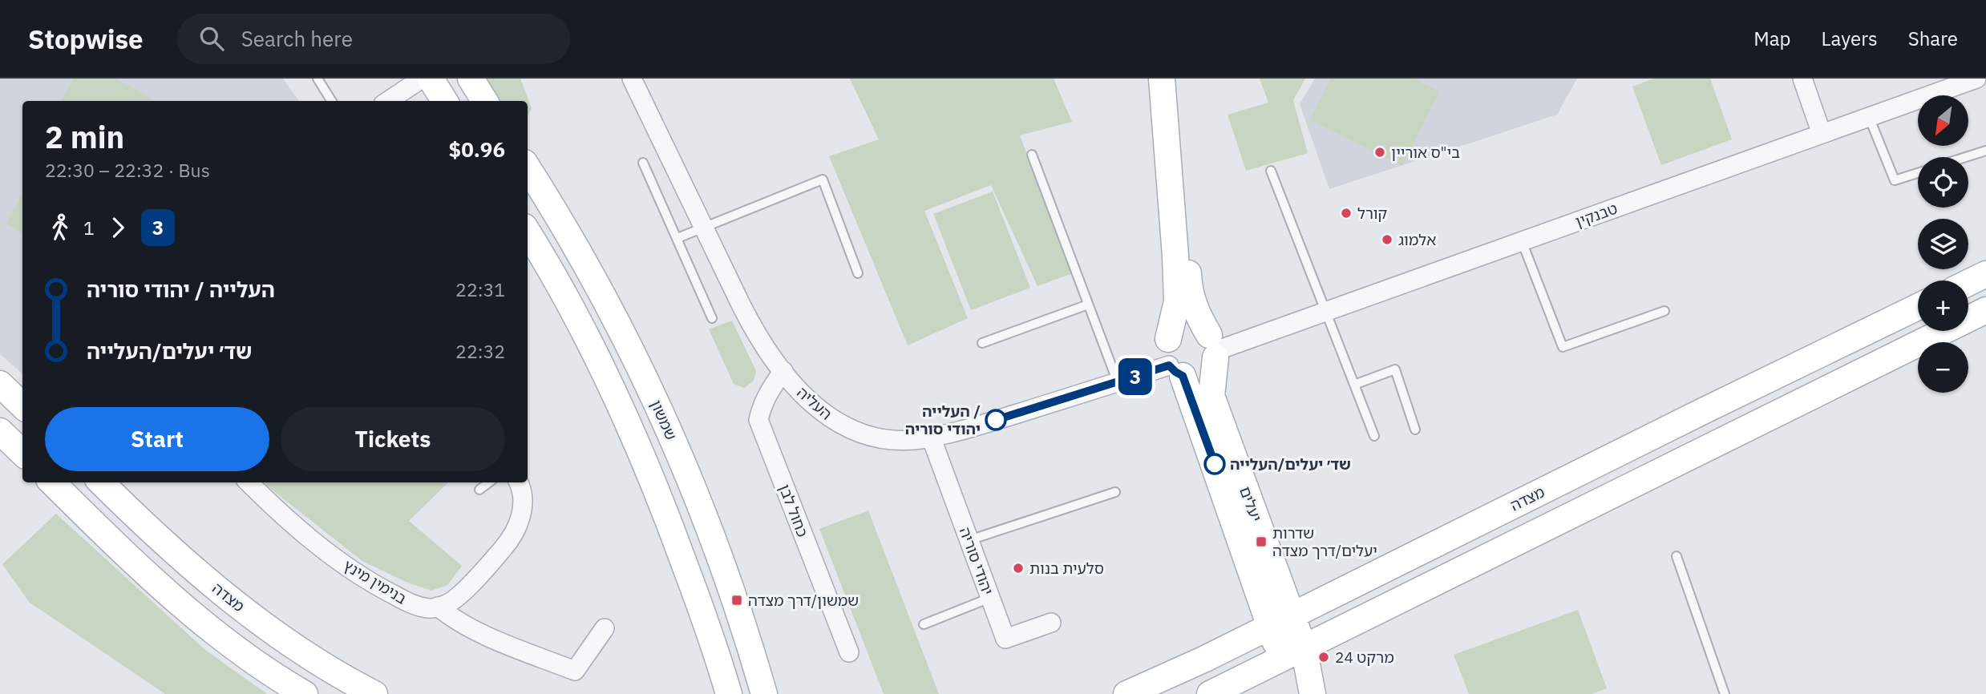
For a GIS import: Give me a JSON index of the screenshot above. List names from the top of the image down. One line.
{"streets":{"main road":["שמשון","מצדה","יעלים"],"street":["טבנקין","העליה","כחול לבן","יהודי סוריה","בנימין מינץ"]},"crossings":[["טבנקין","העליה"],["טבנקין","יעלים"],["העליה","יעלים"],["העליה","כחול לבן"],["העליה","יהודי סוריה"],["מצדה","יעלים"]],"places":{"other":["בי\"ס אוריין","קורל","אלמוג","העלייה / יהודי סוריה","שד׳ יעלים/העלייה","סלעית בנות","מרקט 24"],"transit":["שדרות יעלים/דרך מצדה","שמשון/דרך מצדה"]},"lines":["bus line 3"],"north":"bottom left","page":{"header":"Stopwise","search":"Search here","nav":["Map","Layers","Share"],"on_map":"3","map_buttons":["+","−"],"heading":["2 min","22:30 – 22:32 · Bus","$0.96"],"legs":["1","3"],"list":[{"name":"העלייה / יהודי סוריה","value":"22:31"},{"name":"שד׳ יעלים/העלייה","value":"22:32"}],"buttons":["Start","Tickets"]}}
